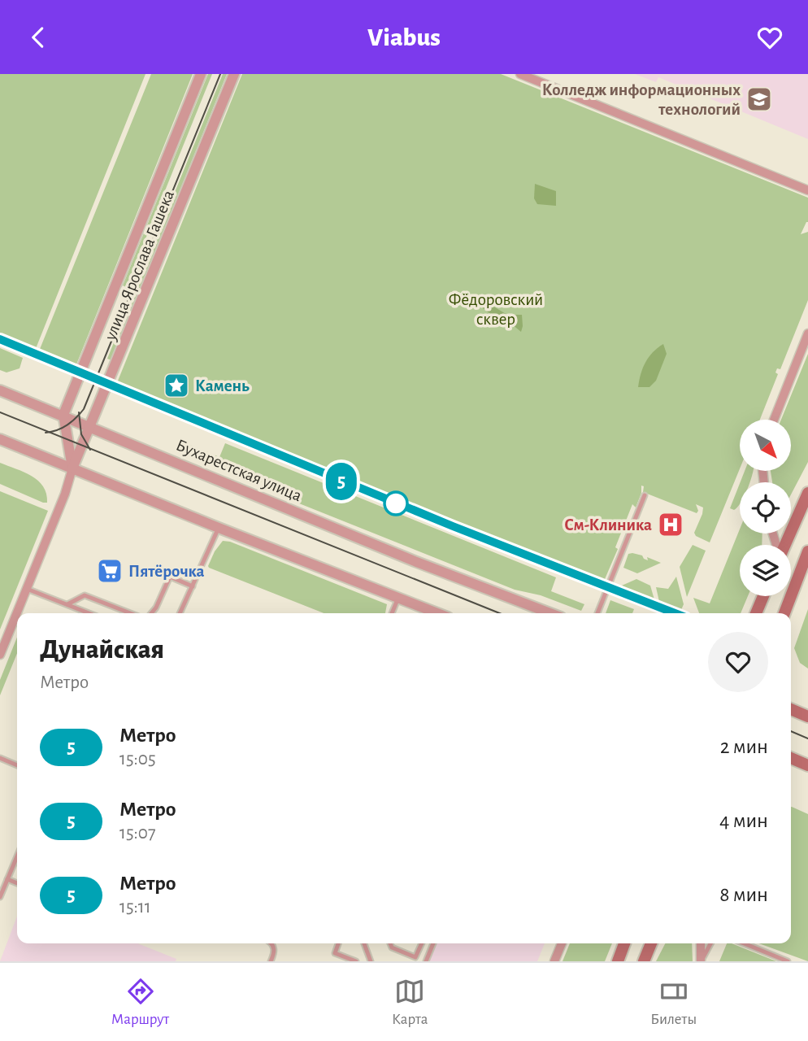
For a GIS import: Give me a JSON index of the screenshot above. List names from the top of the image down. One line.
{"streets":{"street":["улица Ярослава Гашека","Бухарестская улица"]},"crossings":[["улица Ярослава Гашека","Бухарестская улица"]],"parks":["Фёдоровский сквер"],"places":{"school or university":["Колледж информационных технологий"],"place":["Камень"],"hospital":["См-Клиника"],"supermarket":["Пятёрочка"]},"lines":["metro line 5"],"north":"bottom right","page":{"header":"Viabus","on_map":"5","heading":["Дунайская","Метро"],"list":[{"mark":"5","name":"Метро","note":"15:05","value":"2 мин"},{"mark":"5","name":"Метро","note":"15:07","value":"4 мин"},{"mark":"5","name":"Метро","note":"15:11","value":"8 мин"}],"tabs":["Маршрут","Карта","Билеты"]}}
